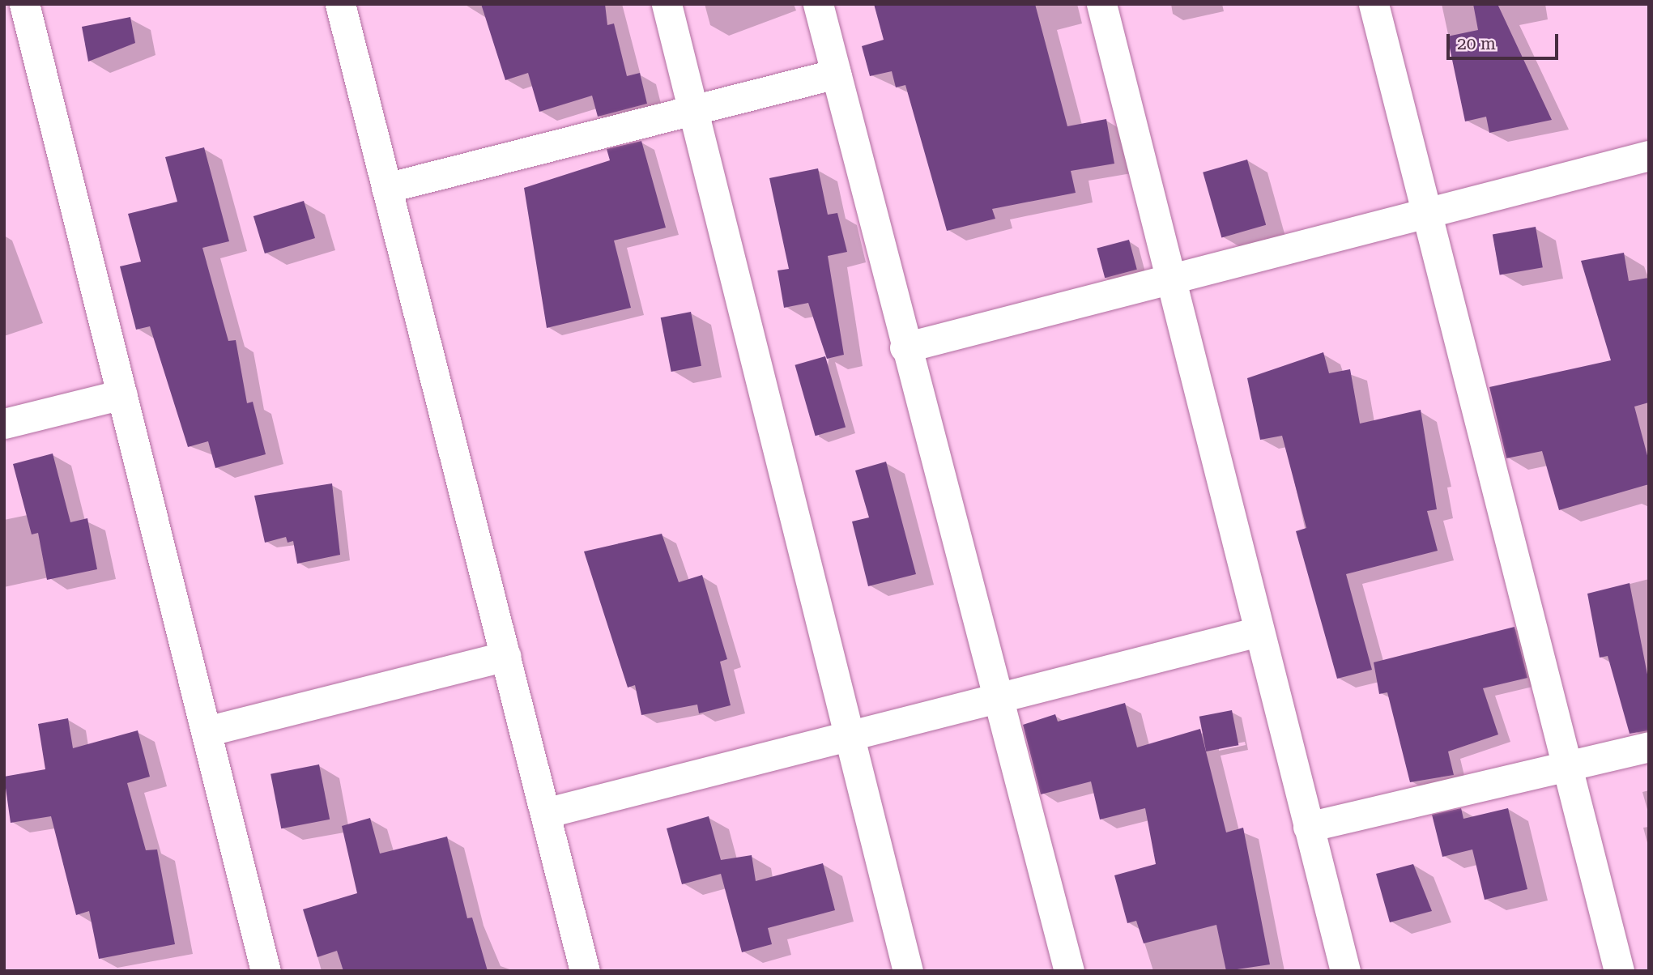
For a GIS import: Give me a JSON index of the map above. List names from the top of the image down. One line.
{"scale_bar":"20 m"}
